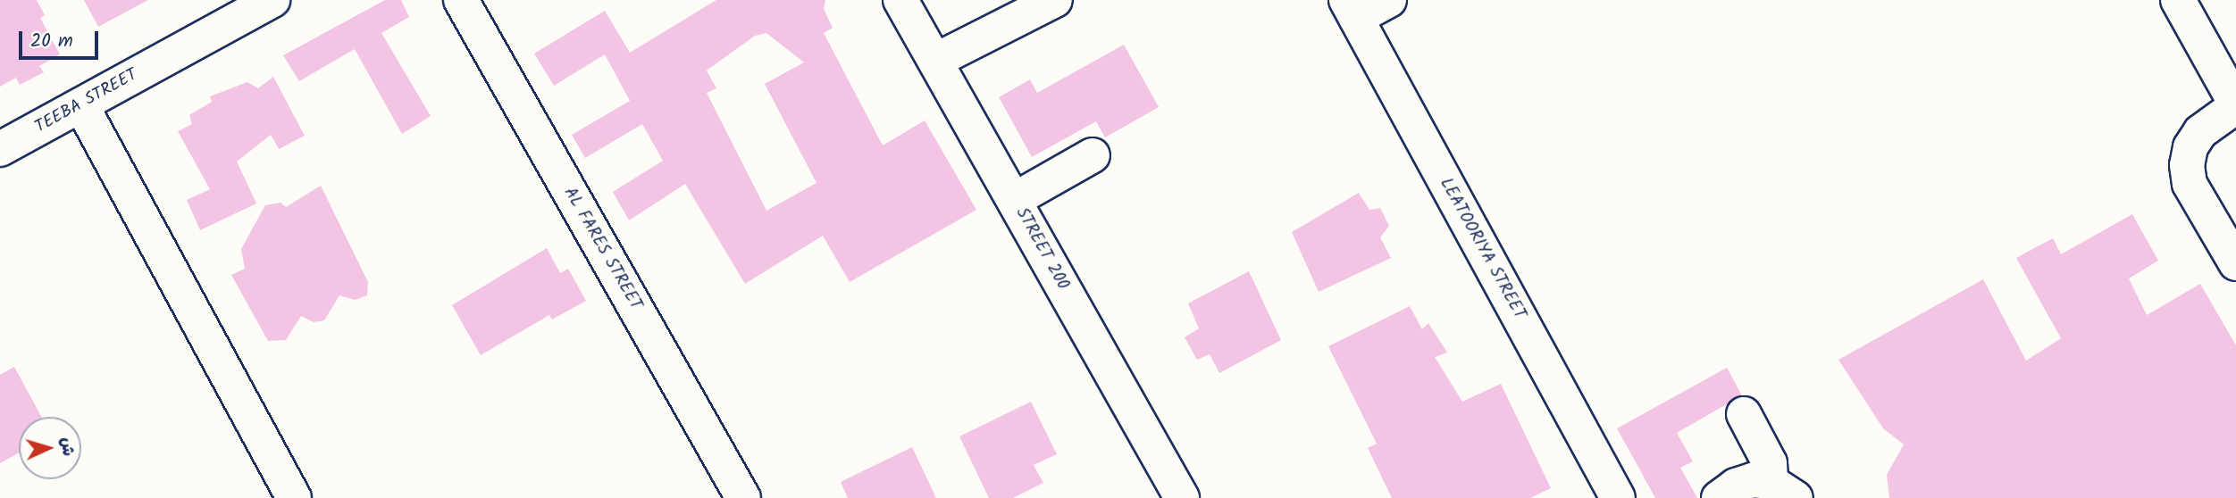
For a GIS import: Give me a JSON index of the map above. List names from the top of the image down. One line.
{"streets":{"street":["TEEBA STREET","AL FARES STREET","STREET 200","LEATOORIYA STREET"]},"scale_bar":"20 m","north":"right"}
